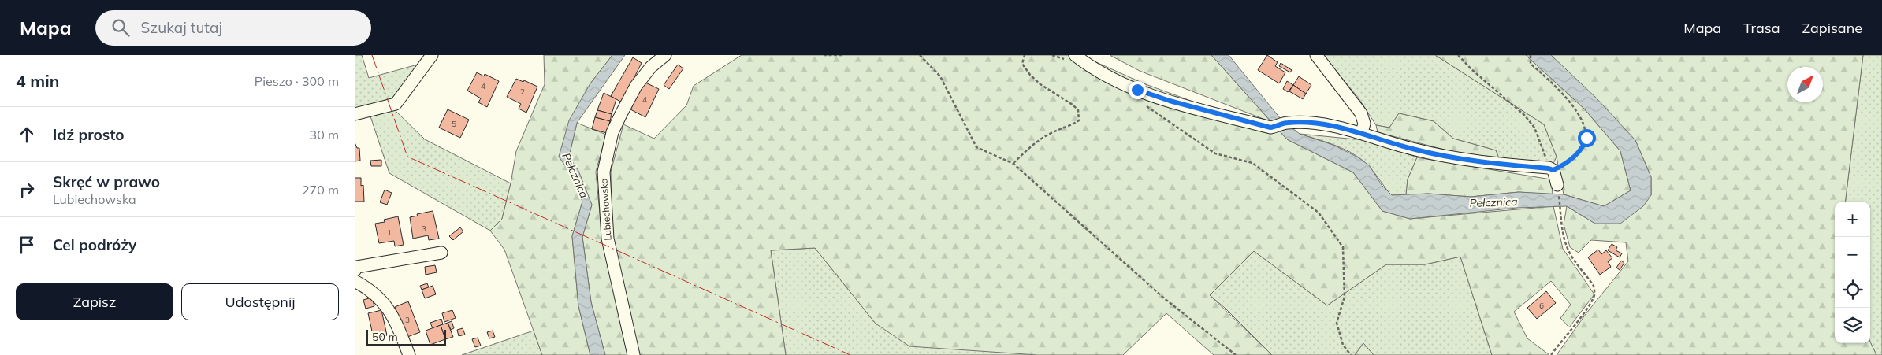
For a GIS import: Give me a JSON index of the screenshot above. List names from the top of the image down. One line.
{"streets":{"street":["Lubiechowska"]},"water":["Pełcznica"],"house_numbers":["4","2","4","5","3","1","6","3"],"scale_bar":"50 m","north":"top right","page":{"header":"Mapa","search":"Szukaj tutaj","nav":["Mapa","Trasa","Zapisane"],"heading":["4 min","Pieszo · 300 m"],"list":[["Idź prosto","30 m"],["Skręć w prawo","Lubiechowska","270 m"],"Cel podróży"],"map_buttons":["+","−"],"buttons":["Zapisz","Udostępnij"],"scale":"50 m"}}
